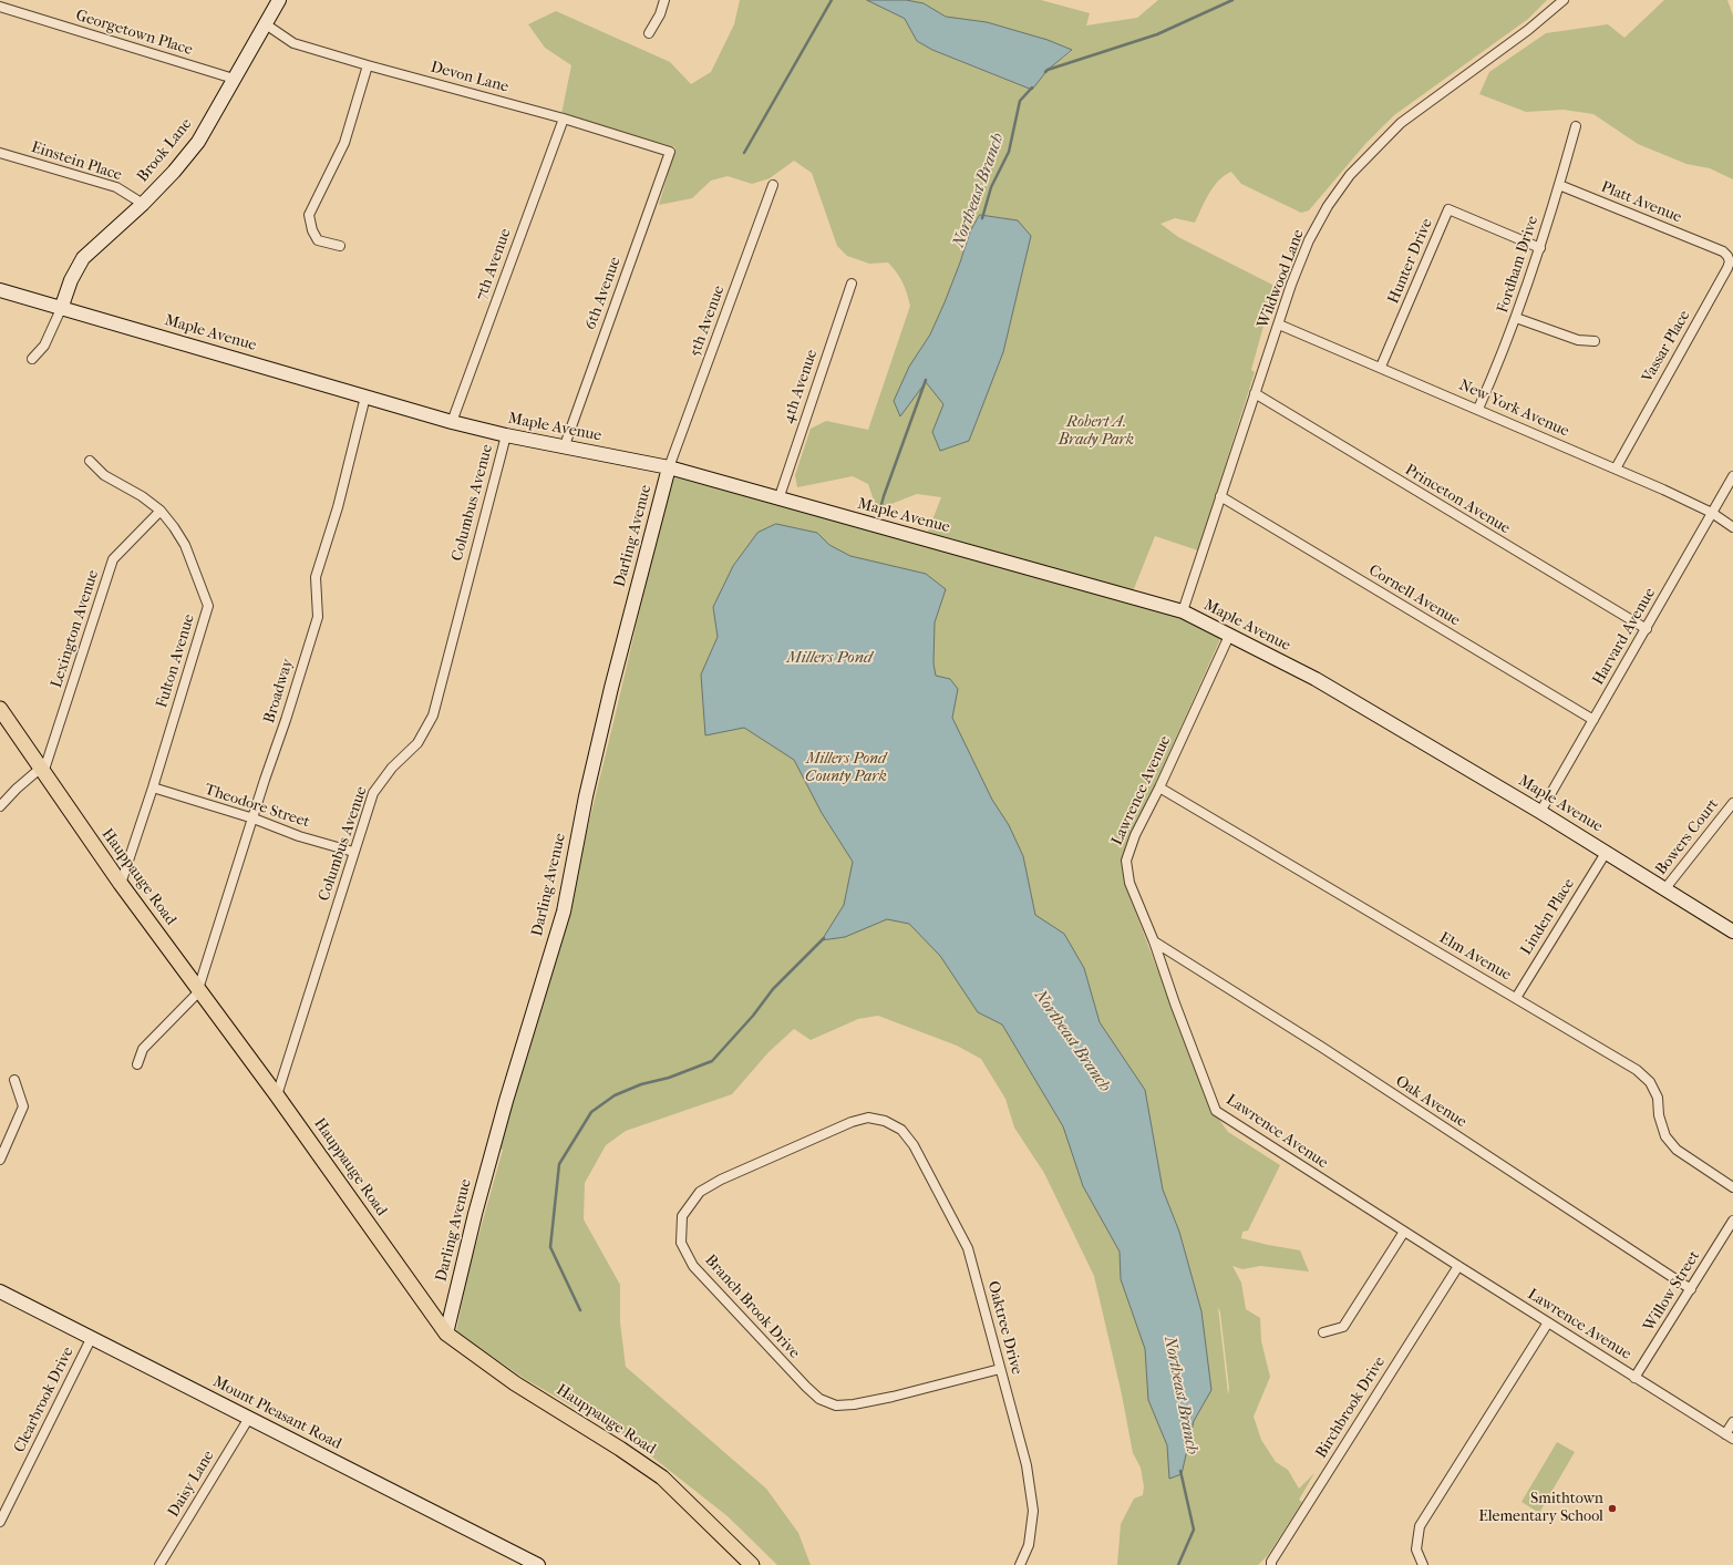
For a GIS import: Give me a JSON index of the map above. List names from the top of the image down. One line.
{"streets":{"main road":["Hauppauge Road"],"street":["Georgetown Place","Devon Lane","Brook Lane","Einstein Place","Platt Avenue","Hunter Drive","7th Avenue","Fordham Drive","Wildwood Lane","6th Avenue","5th Avenue","Maple Avenue","Vassar Place","4th Avenue","New York Avenue","Princeton Avenue","Columbus Avenue","Darling Avenue","Cornell Avenue","Lexington Avenue","Harvard Avenue","Fulton Avenue","Broadway","Lawrence Avenue","Theodore Street","Bowers Court","Linden Place","Elm Avenue","Oak Avenue","Willow Street","Branch Brook Drive","Oaktree Drive","Clearbrook Drive","Birchbrook Drive","Mount Pleasant Road","Daisy Lane"]},"crossings":[["Georgetown Place","Brook Lane"],["Devon Lane","Brook Lane"],["Devon Lane","7th Avenue"],["Devon Lane","6th Avenue"],["Brook Lane","Einstein Place"],["Brook Lane","Maple Avenue"],["Platt Avenue","Fordham Drive"],["Platt Avenue","Vassar Place"],["Hunter Drive","Fordham Drive"],["Hunter Drive","New York Avenue"],["7th Avenue","Maple Avenue"],["Fordham Drive","New York Avenue"],["Wildwood Lane","Maple Avenue"],["Wildwood Lane","New York Avenue"],["Wildwood Lane","Princeton Avenue"],["Wildwood Lane","Cornell Avenue"],["6th Avenue","Maple Avenue"],["5th Avenue","Maple Avenue"],["5th Avenue","Darling Avenue"],["Maple Avenue","4th Avenue"],["Maple Avenue","Columbus Avenue"],["Maple Avenue","Darling Avenue"],["Maple Avenue","Harvard Avenue"],["Maple Avenue","Broadway"],["Maple Avenue","Lawrence Avenue"],["Maple Avenue","Bowers Court"],["Maple Avenue","Linden Place"],["Vassar Place","New York Avenue"],["New York Avenue","Harvard Avenue"],["Princeton Avenue","Harvard Avenue"],["Columbus Avenue","Theodore Street"],["Columbus Avenue","Hauppauge Road"],["Darling Avenue","Hauppauge Road"],["Cornell Avenue","Harvard Avenue"],["Lexington Avenue","Fulton Avenue"],["Lexington Avenue","Hauppauge Road"],["Fulton Avenue","Theodore Street"],["Fulton Avenue","Hauppauge Road"],["Broadway","Theodore Street"],["Broadway","Hauppauge Road"],["Lawrence Avenue","Elm Avenue"],["Lawrence Avenue","Oak Avenue"],["Lawrence Avenue","Willow Street"],["Lawrence Avenue","Birchbrook Drive"],["Linden Place","Elm Avenue"],["Oak Avenue","Willow Street"],["Branch Brook Drive","Oaktree Drive"],["Clearbrook Drive","Mount Pleasant Road"],["Mount Pleasant Road","Daisy Lane"]],"water":["Northeast Branch","Millers Pond"],"parks":["Robert A. Brady Park","Millers Pond County Park"],"places":["Smithtown Elementary School"]}
